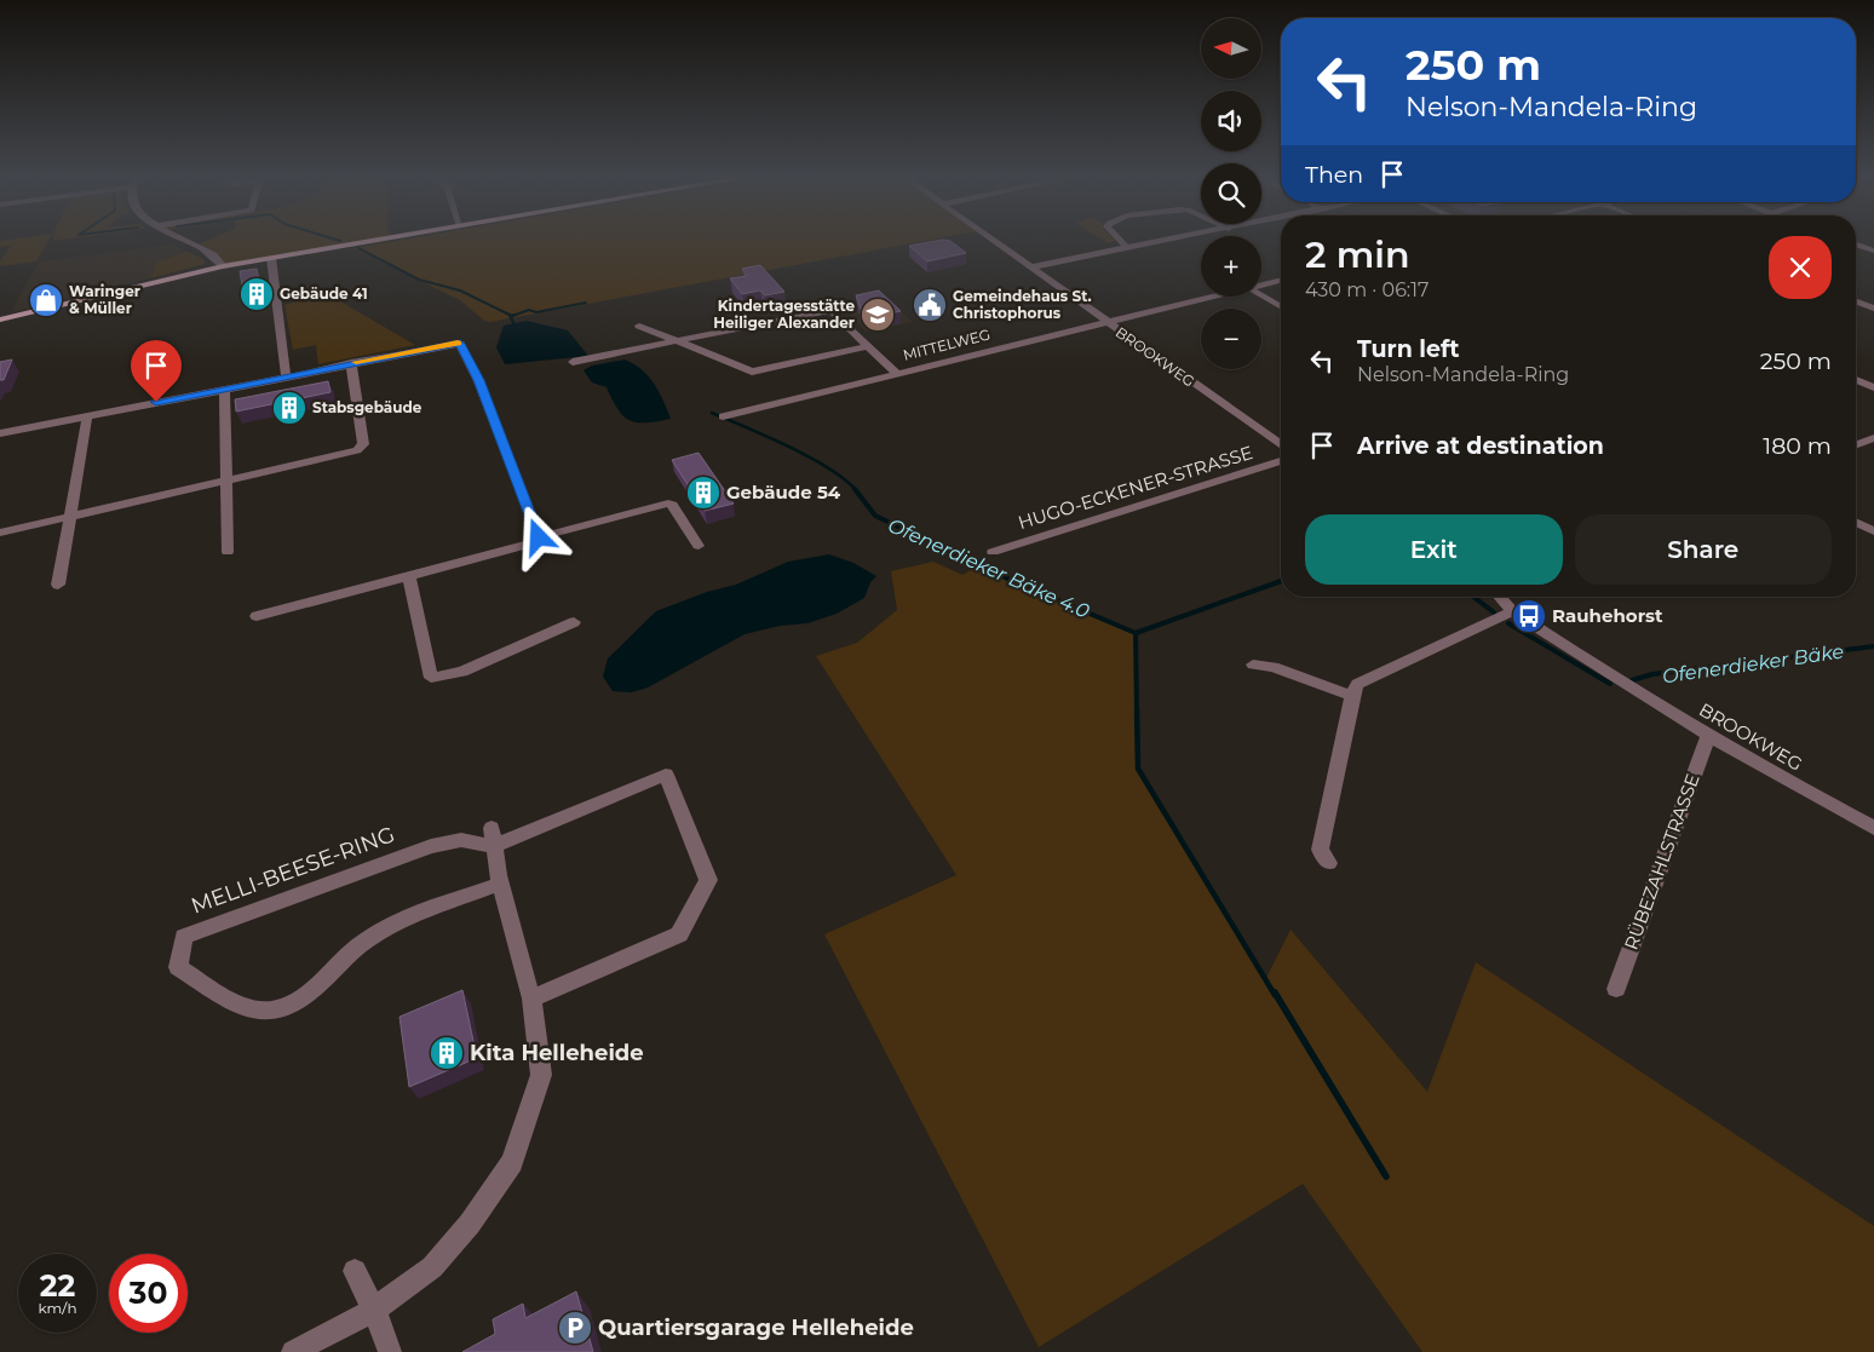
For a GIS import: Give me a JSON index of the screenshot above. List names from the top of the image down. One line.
{"streets":{"street":["MITTELWEG","BROOKWEG","HUGO-ECKENER-STRASSE","RÜBEZAHLSTRASSE","MELLI-BEESE-RING"]},"crossings":[["MITTELWEG","BROOKWEG"],["BROOKWEG","RÜBEZAHLSTRASSE"]],"water":["Ofenerdieker Bäke 4.0","Ofenerdieker Bäke"],"places":{"building":["Gebäude 41","Stabsgebäude","Gebäude 54","Kita Helleheide"],"shop":["Waringer & Müller"],"public building":["Gemeindehaus St. Christophorus"],"school or university":["Kindertagesstätte Heiliger Alexander"],"bus stop":["Rauhehorst"],"parking":["Quartiersgarage Helleheide"]},"north":"left","page":{"map_buttons":["+","−"],"turn":["250 m","Nelson-Mandela-Ring"],"then":"Then","heading":["2 min","430 m · 06:17"],"list":[{"name":"Turn left","note":"Nelson-Mandela-Ring","value":"250 m"},{"name":"Arrive at destination","value":"180 m"}],"buttons":["Exit","Share"],"speed":"22 km/h","limit":"30"}}
